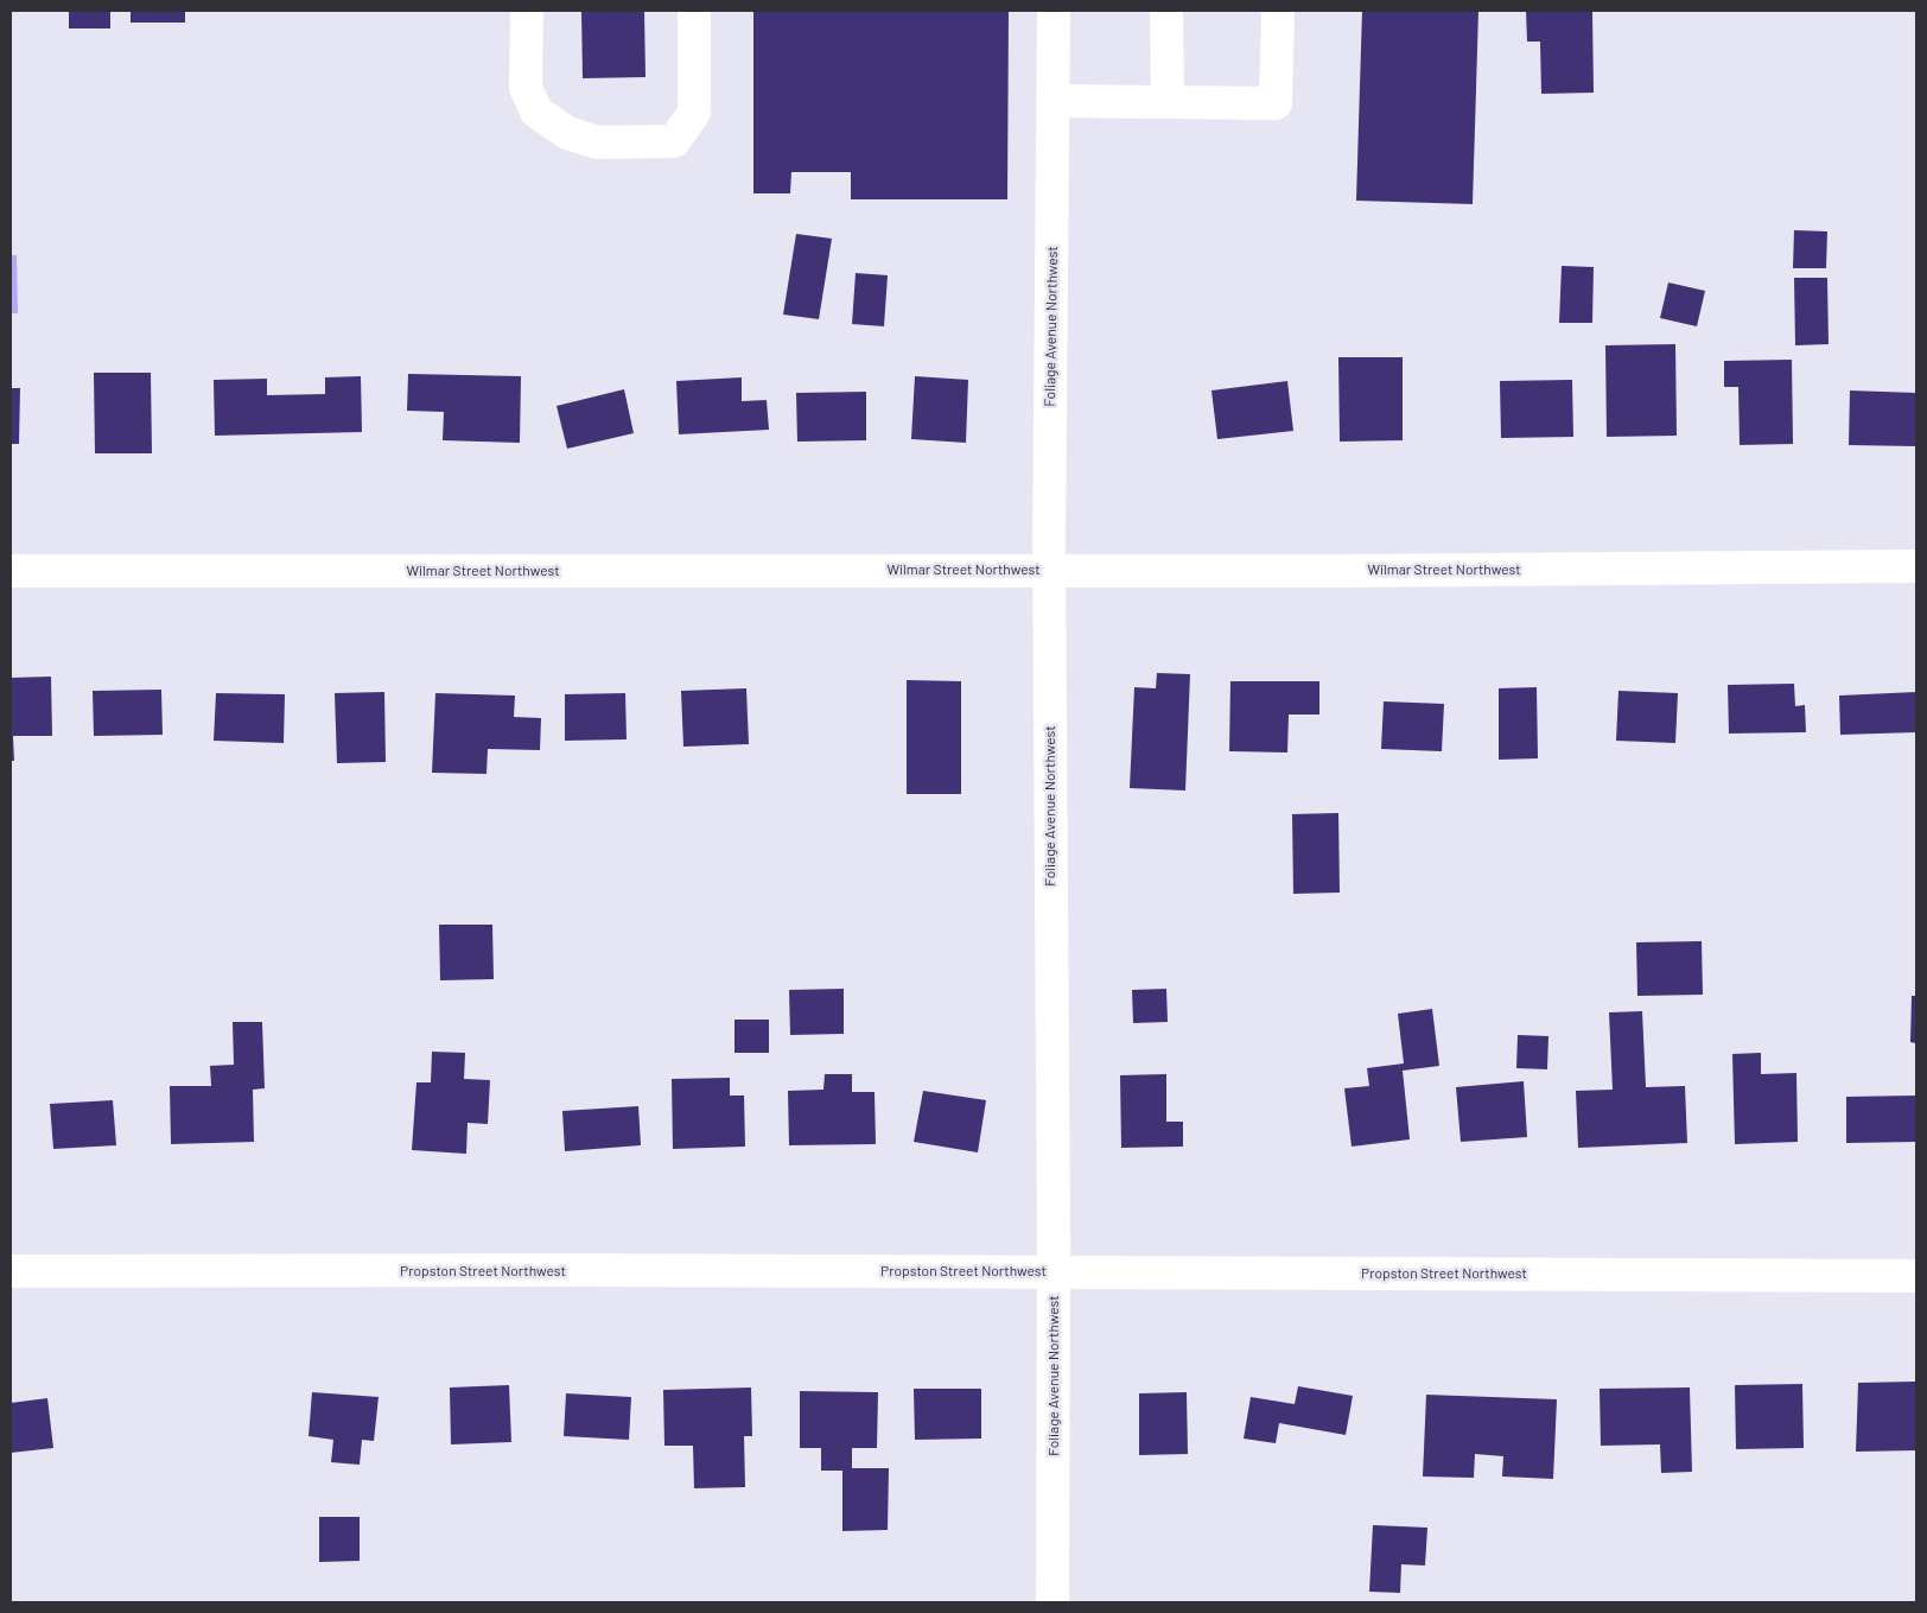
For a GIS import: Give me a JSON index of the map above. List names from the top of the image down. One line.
{"streets":{"street":["Foliage Avenue Northwest","Wilmar Street Northwest","Propston Street Northwest"]},"crossings":[["Foliage Avenue Northwest","Wilmar Street Northwest"],["Foliage Avenue Northwest","Propston Street Northwest"]]}
